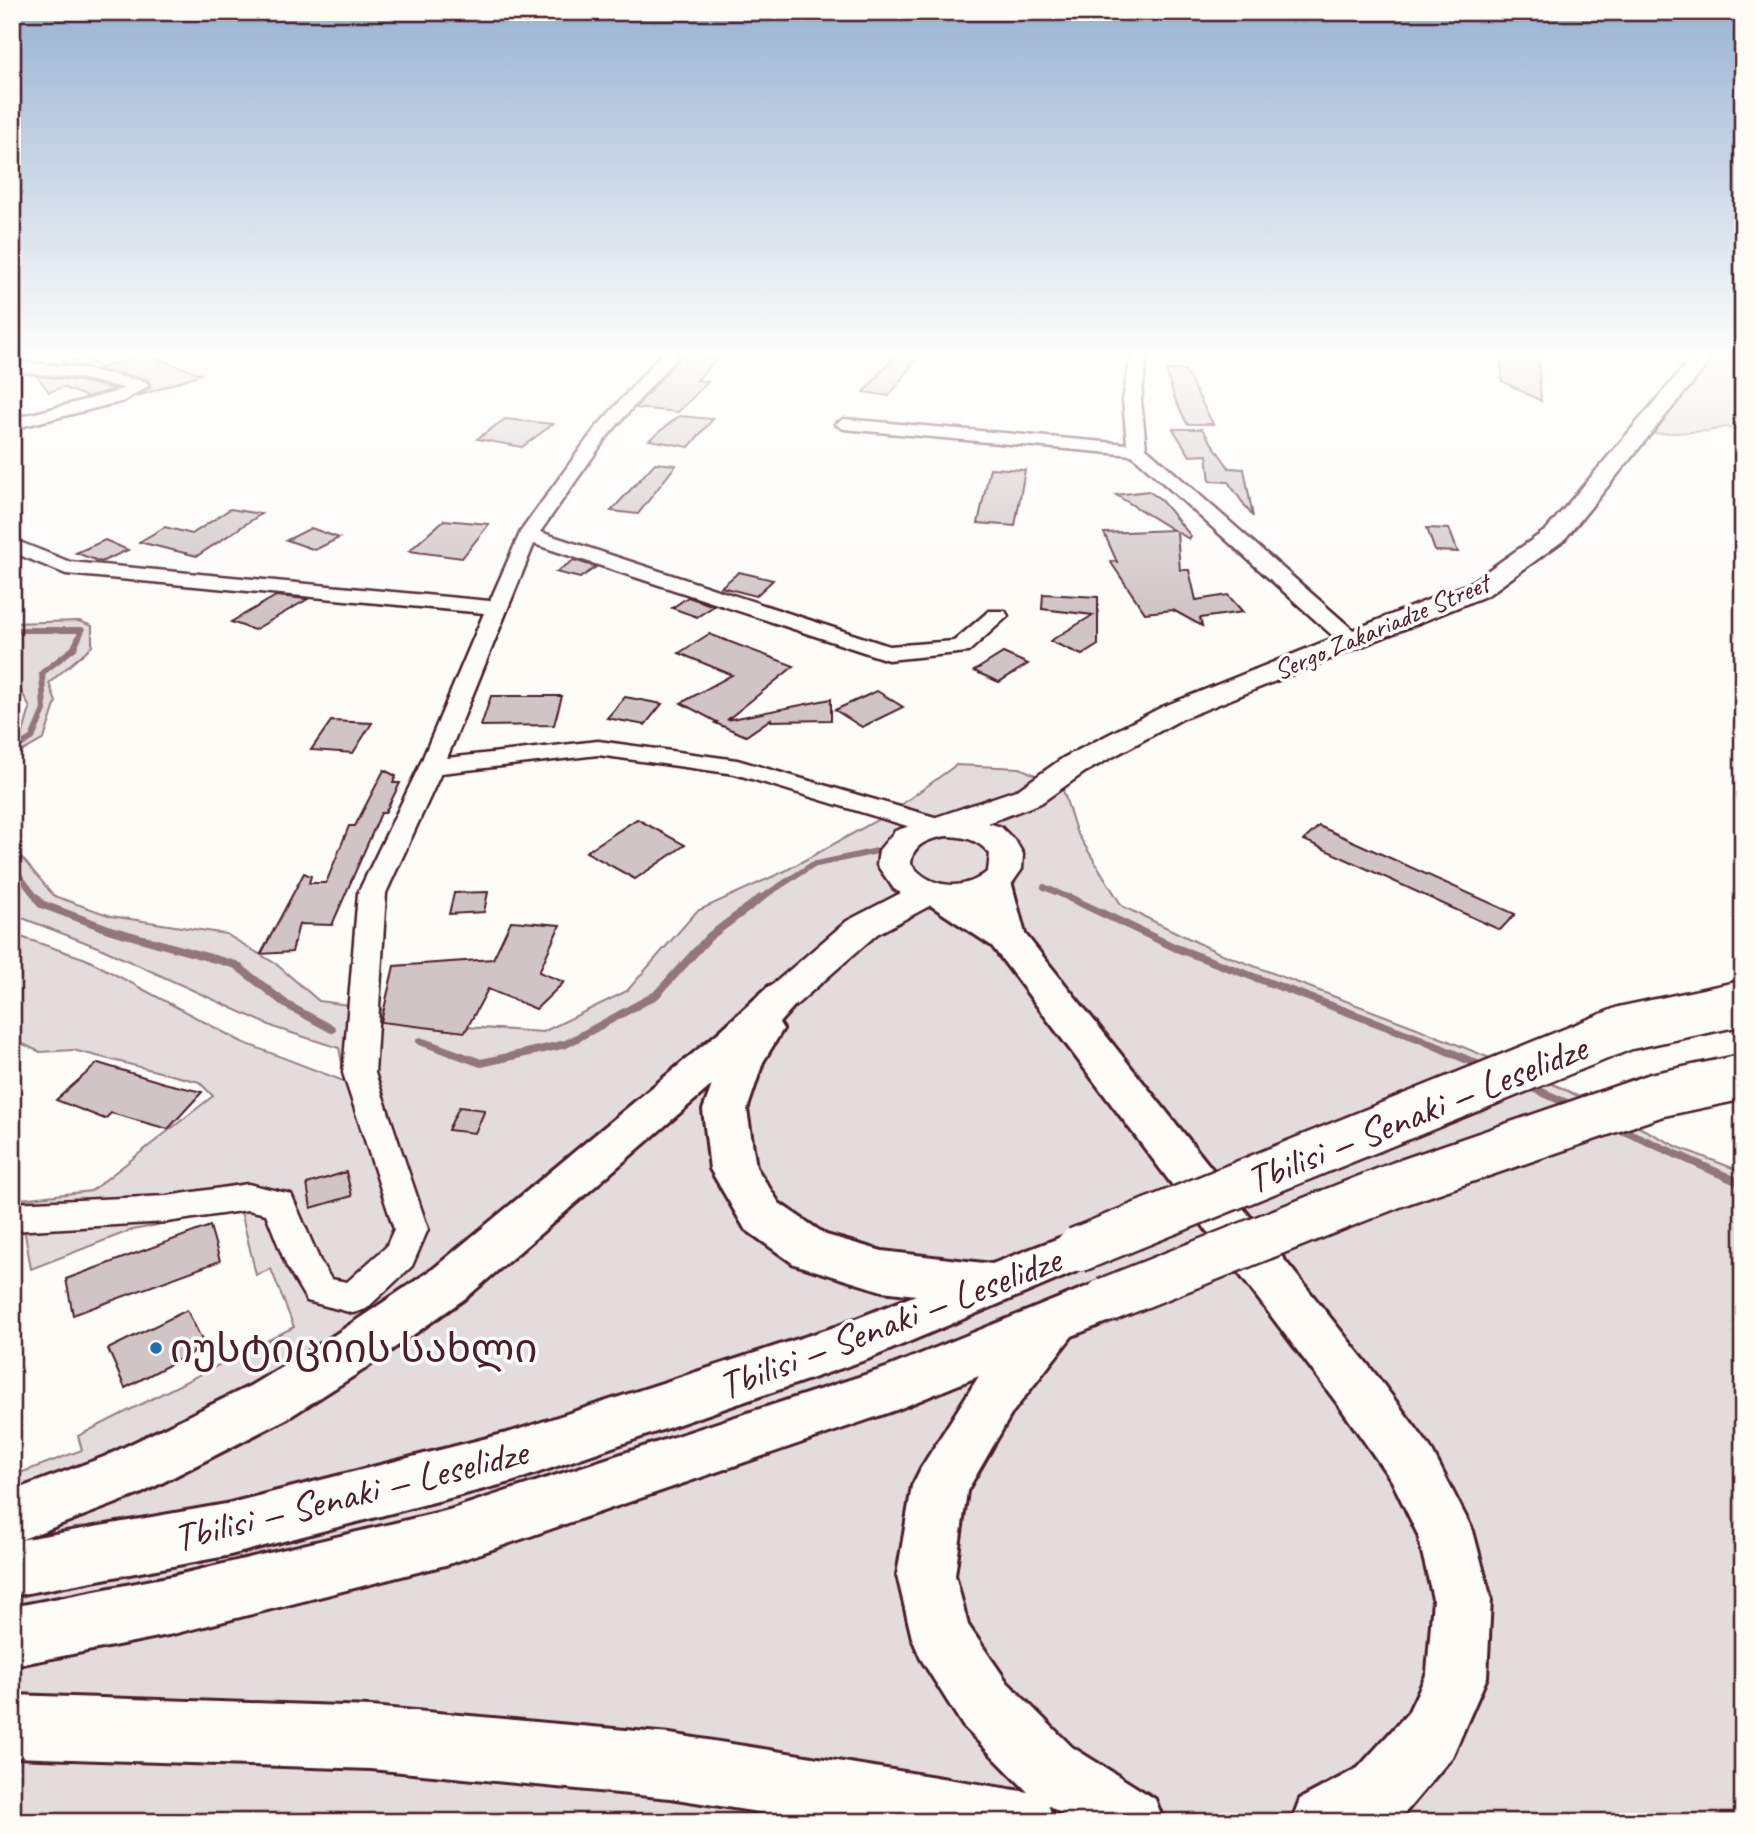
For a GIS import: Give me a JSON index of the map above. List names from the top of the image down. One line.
{"streets":{"highway":["Tbilisi — Senaki — Leselidze"],"main road":["Sergo Zakariadze Street"]},"places":["იუსტიციის სახლი"]}
